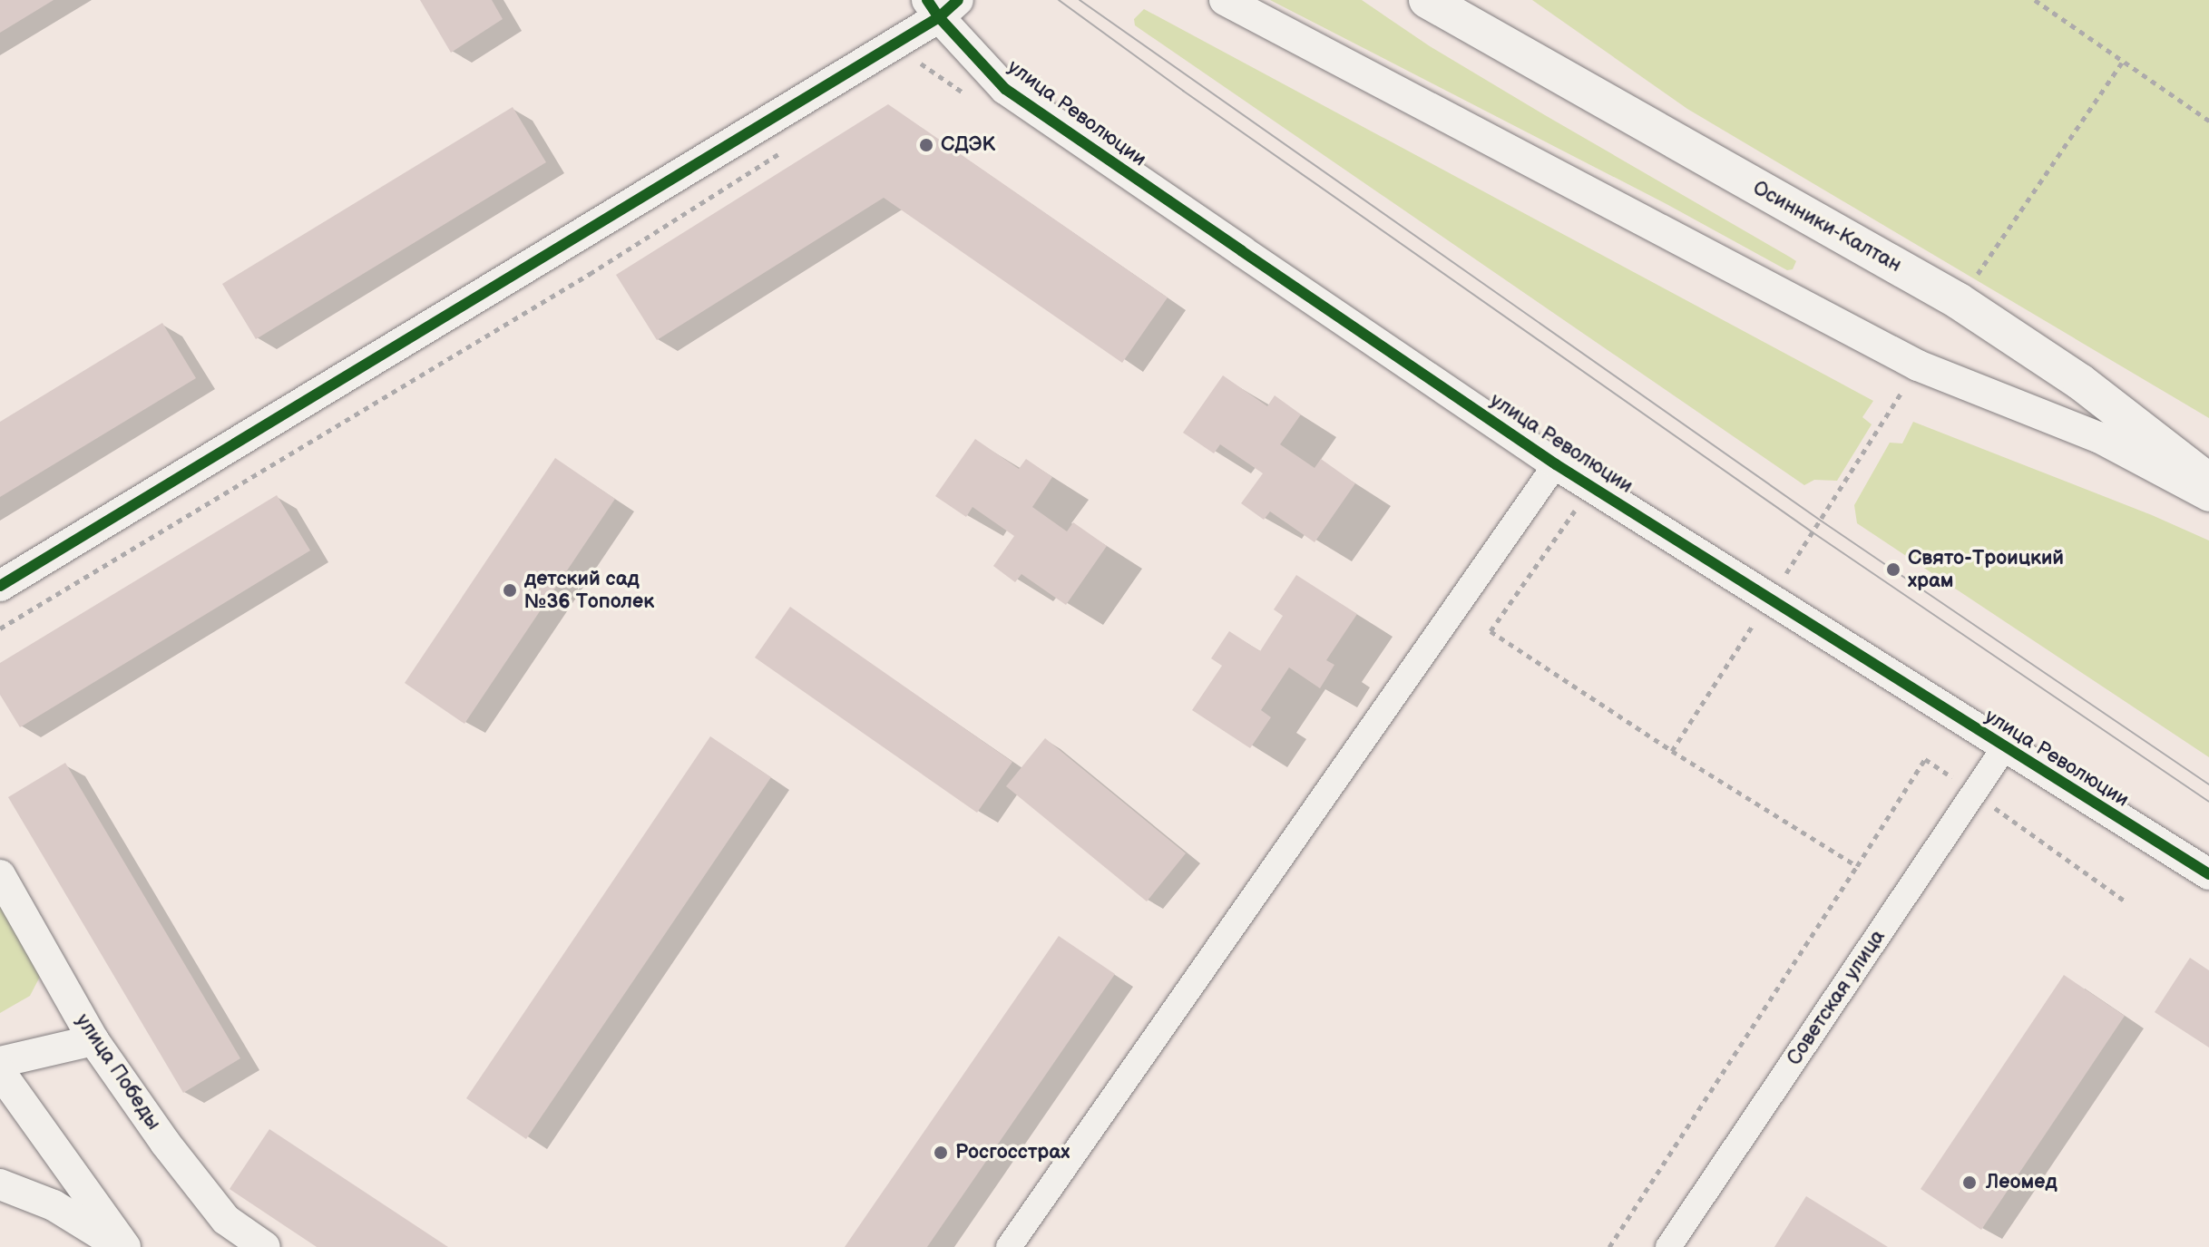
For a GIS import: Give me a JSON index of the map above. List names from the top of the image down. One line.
{"streets":{"main road":["Осинники-Калтан"],"street":["улица Революции","Советская улица","улица Победы"]},"crossings":[["улица Революции","Советская улица"]],"places":["СДЭК","Свято-Троицкий храм","детский сад №36 Тополек","Росгосстрах","Леомед"]}
